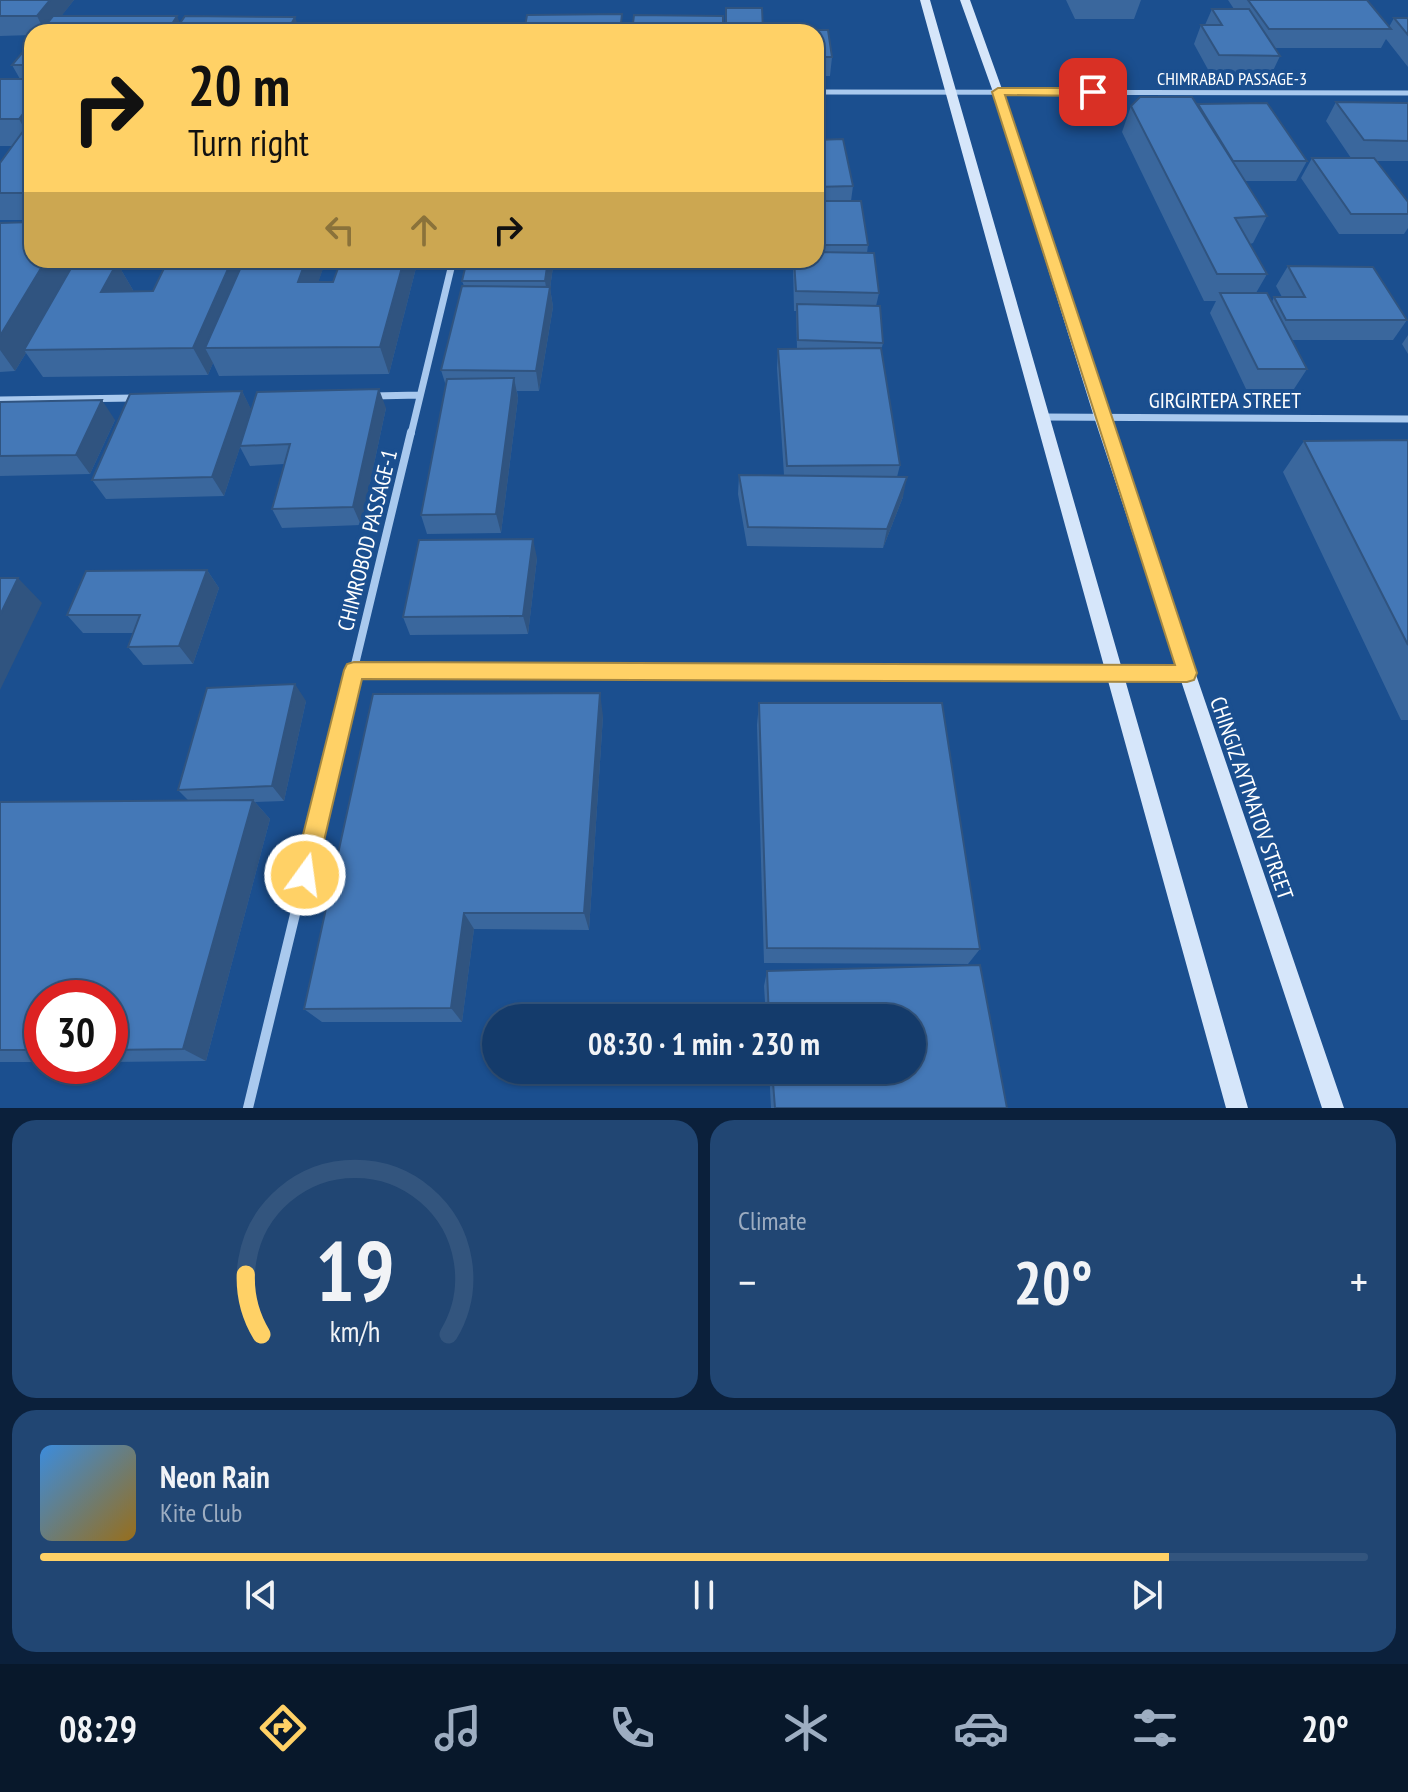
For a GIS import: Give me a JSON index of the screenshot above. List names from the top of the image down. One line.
{"streets":{"main road":["CHINGIZ AYTMATOV STREET"],"street":["CHIMRАBАD PASSAGE-3","GIRGIRTEPA STREET","CHIMROBOD PASSAGE-1"]},"crossings":[["CHIMRАBАD PASSAGE-3","CHINGIZ AYTMATOV STREET"],["GIRGIRTEPA STREET","CHINGIZ AYTMATOV STREET"]],"page":{"turn":["20 m","Turn right"],"limit":"30","trip":"08:30 · 1 min · 230 m","tile":"Climate","heat":["−","20°","+"],"song":["Neon Rain","Kite Club"],"tabs":["08:29","20°"],"gauge":["19","km/h"]}}
